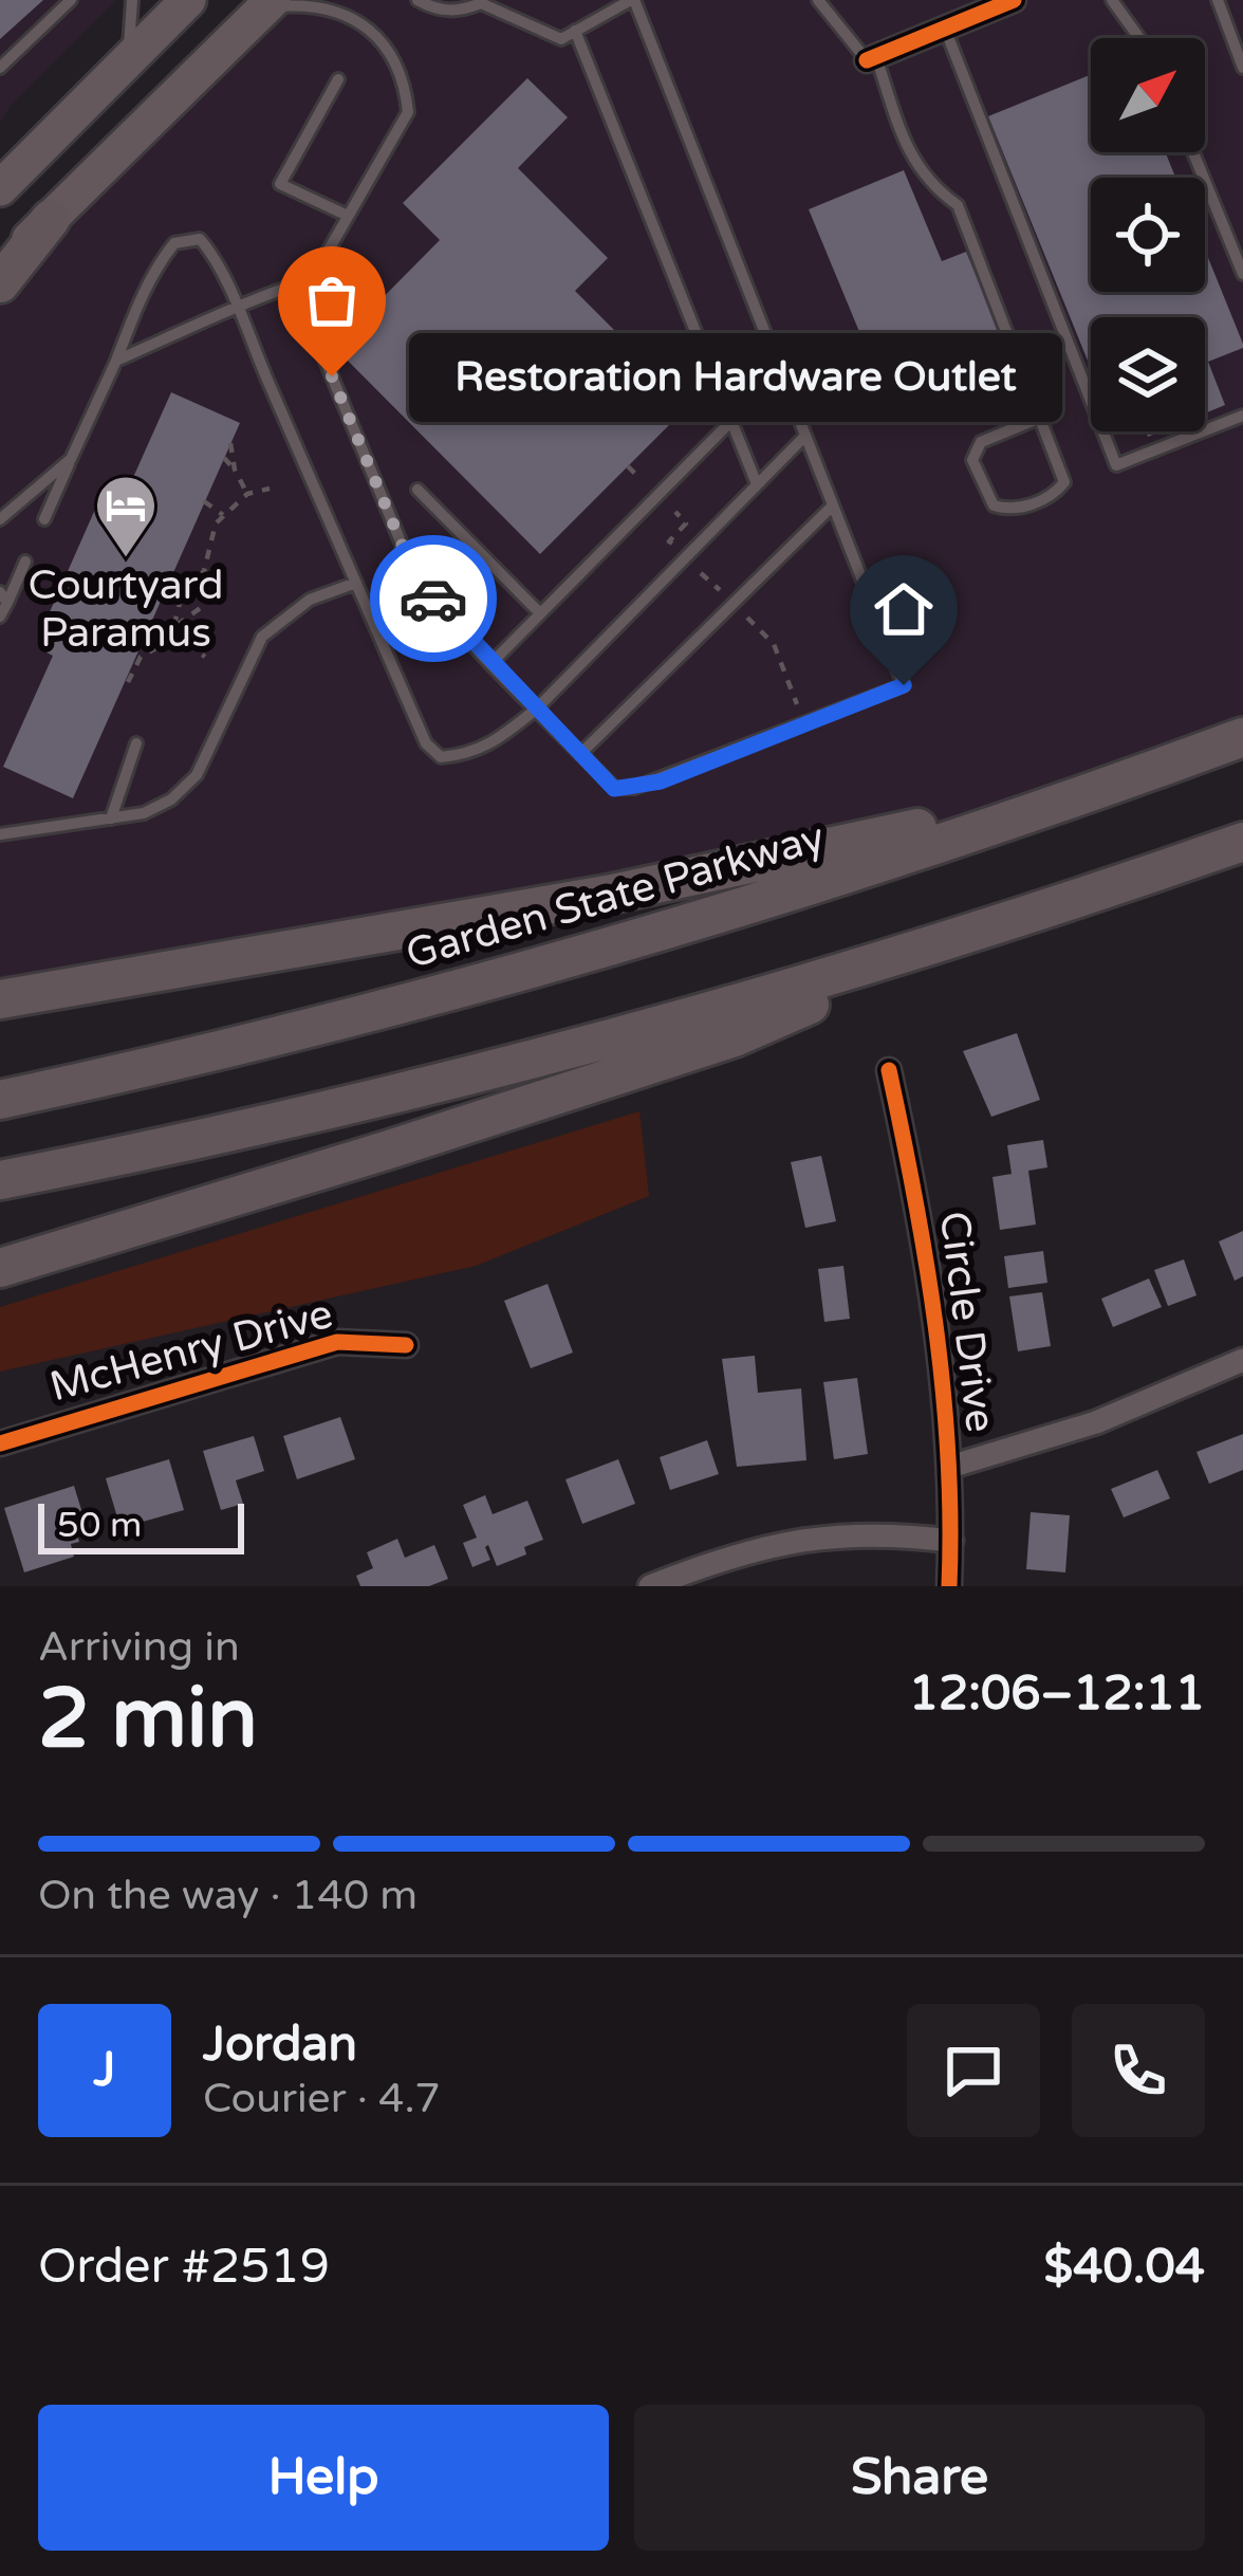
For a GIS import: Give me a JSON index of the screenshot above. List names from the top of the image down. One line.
{"streets":{"highway":["Garden State Parkway"],"street":["Circle Drive","McHenry Drive"]},"places":{"other":["Restoration Hardware Outlet"],"hotel":["Courtyard Paramus"]},"scale_bar":"50 m","north":"top right","page":{"bubble":"Restoration Hardware Outlet","scale":"50 m","heading":["2 min","Arriving in","12:06–12:11"],"panel":["Jordan","Courier · 4.7","Order #2519","$40.04"],"bar":"On the way · 140 m","round":"J","buttons":["Help","Share"]}}
